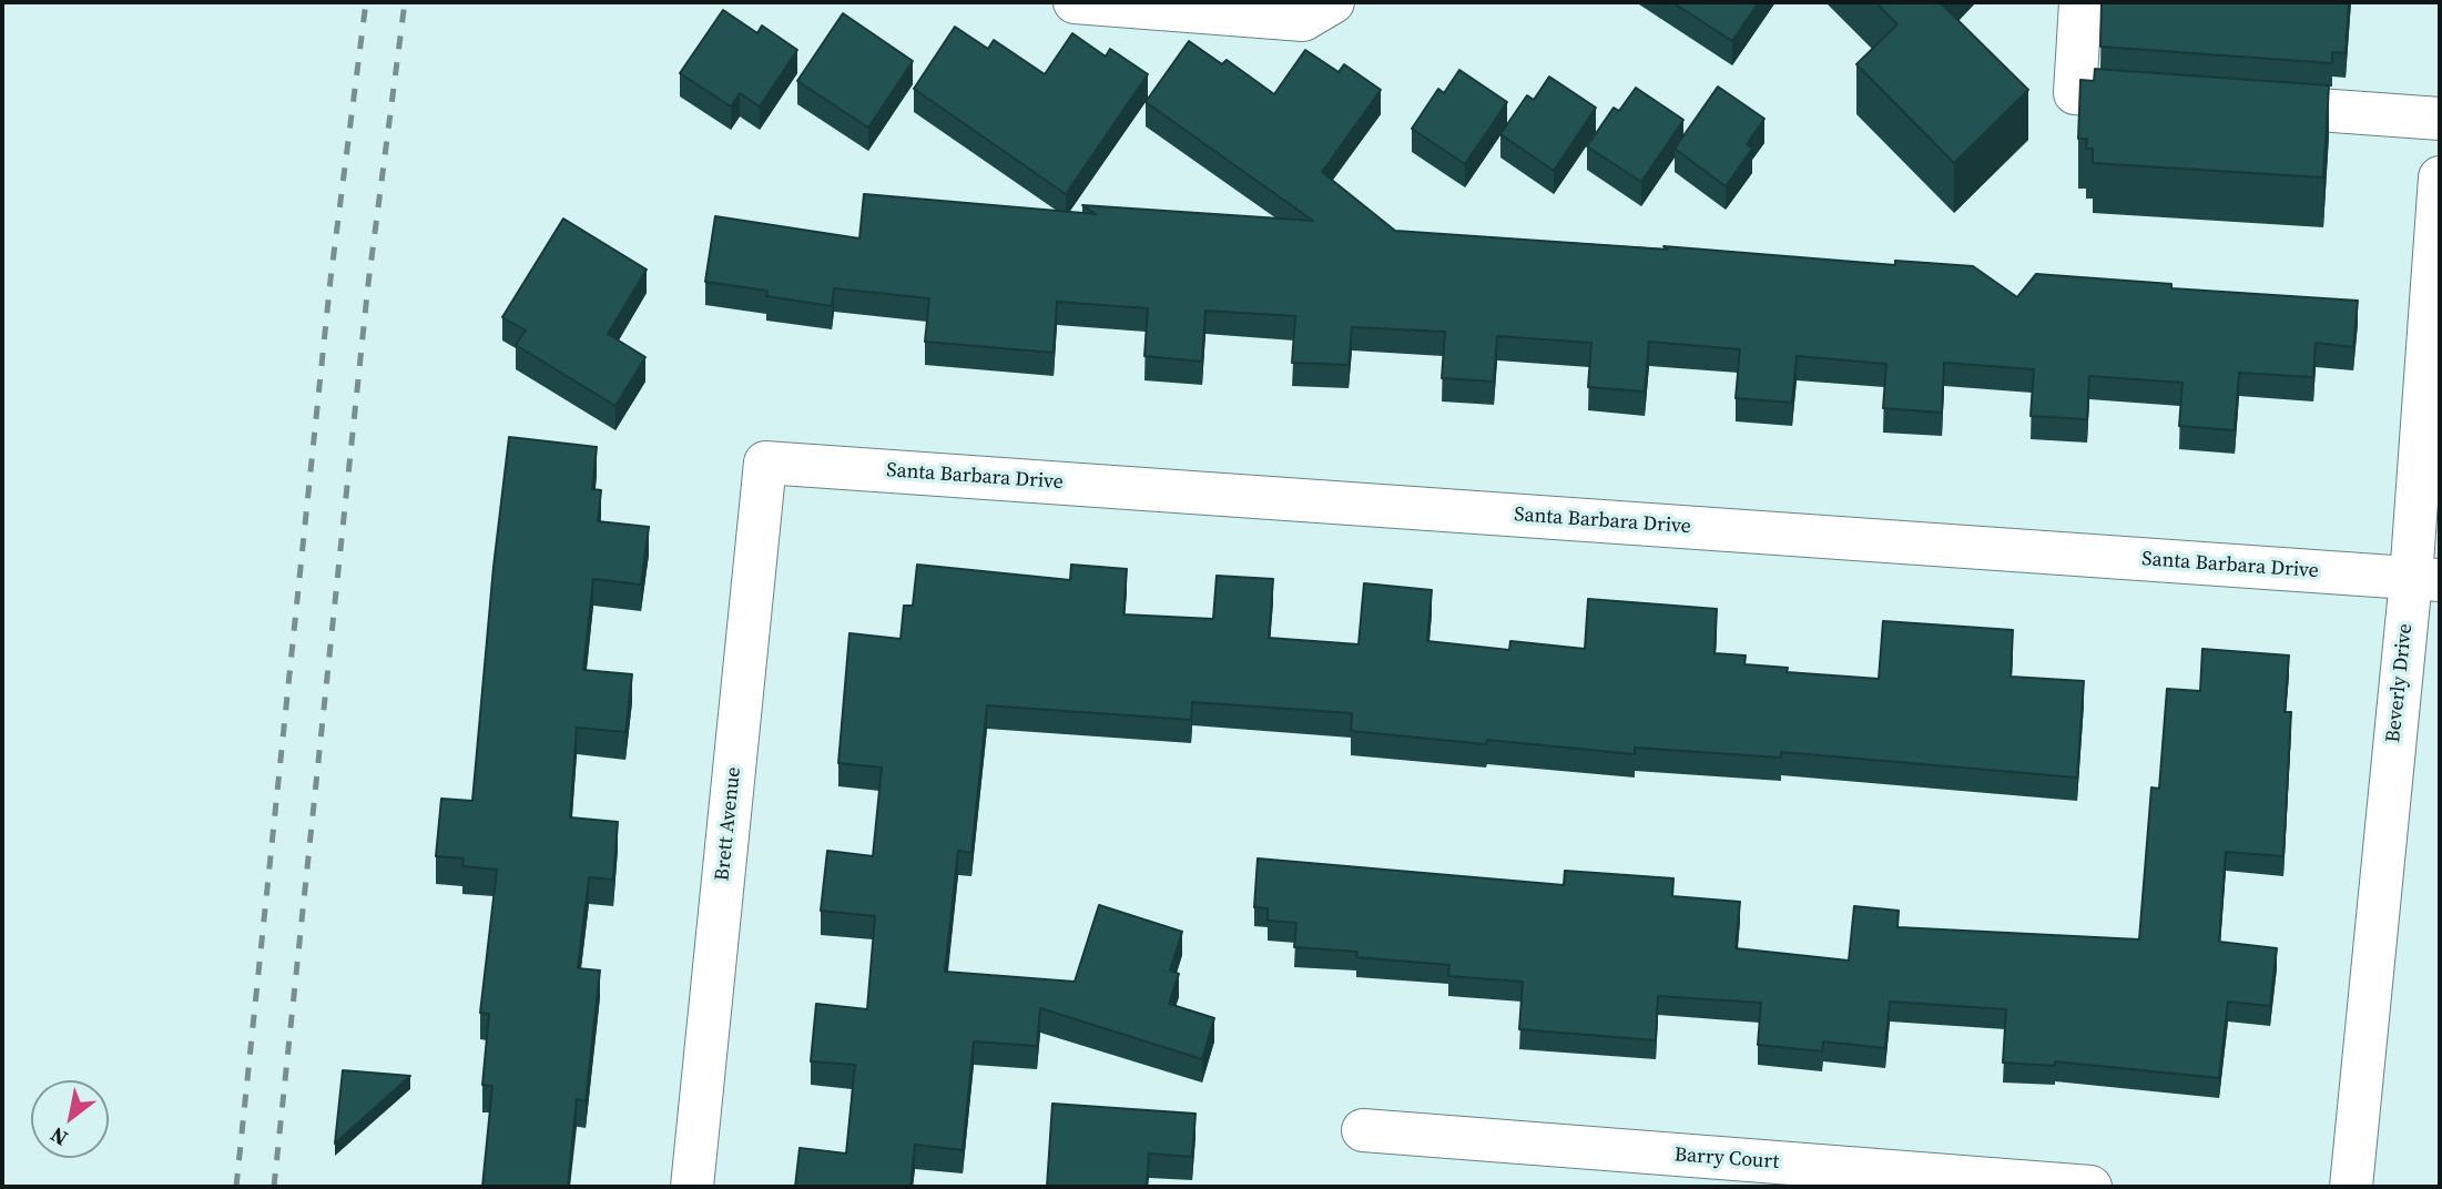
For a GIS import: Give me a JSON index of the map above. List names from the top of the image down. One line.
{"streets":{"street":["Santa Barbara Drive","Beverly Drive","Brett Avenue","Barry Court"]},"crossings":[["Santa Barbara Drive","Beverly Drive"],["Santa Barbara Drive","Brett Avenue"]],"north":"bottom left"}
